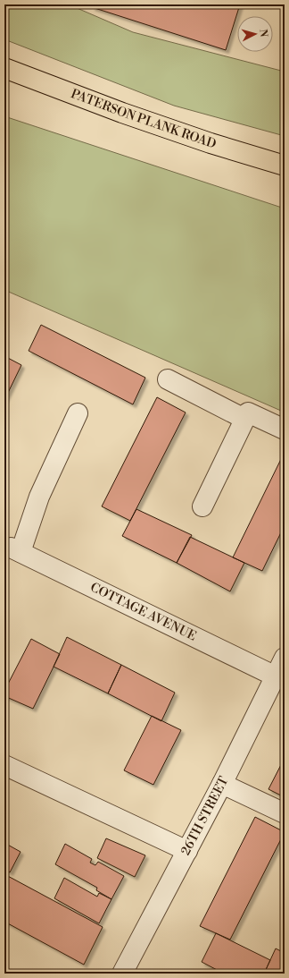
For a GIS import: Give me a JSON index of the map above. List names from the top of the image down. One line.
{"streets":{"main road":["PATERSON PLANK ROAD"],"street":["COTTAGE AVENUE","26TH STREET"]},"crossings":[["COTTAGE AVENUE","26TH STREET"]],"north":"right"}
